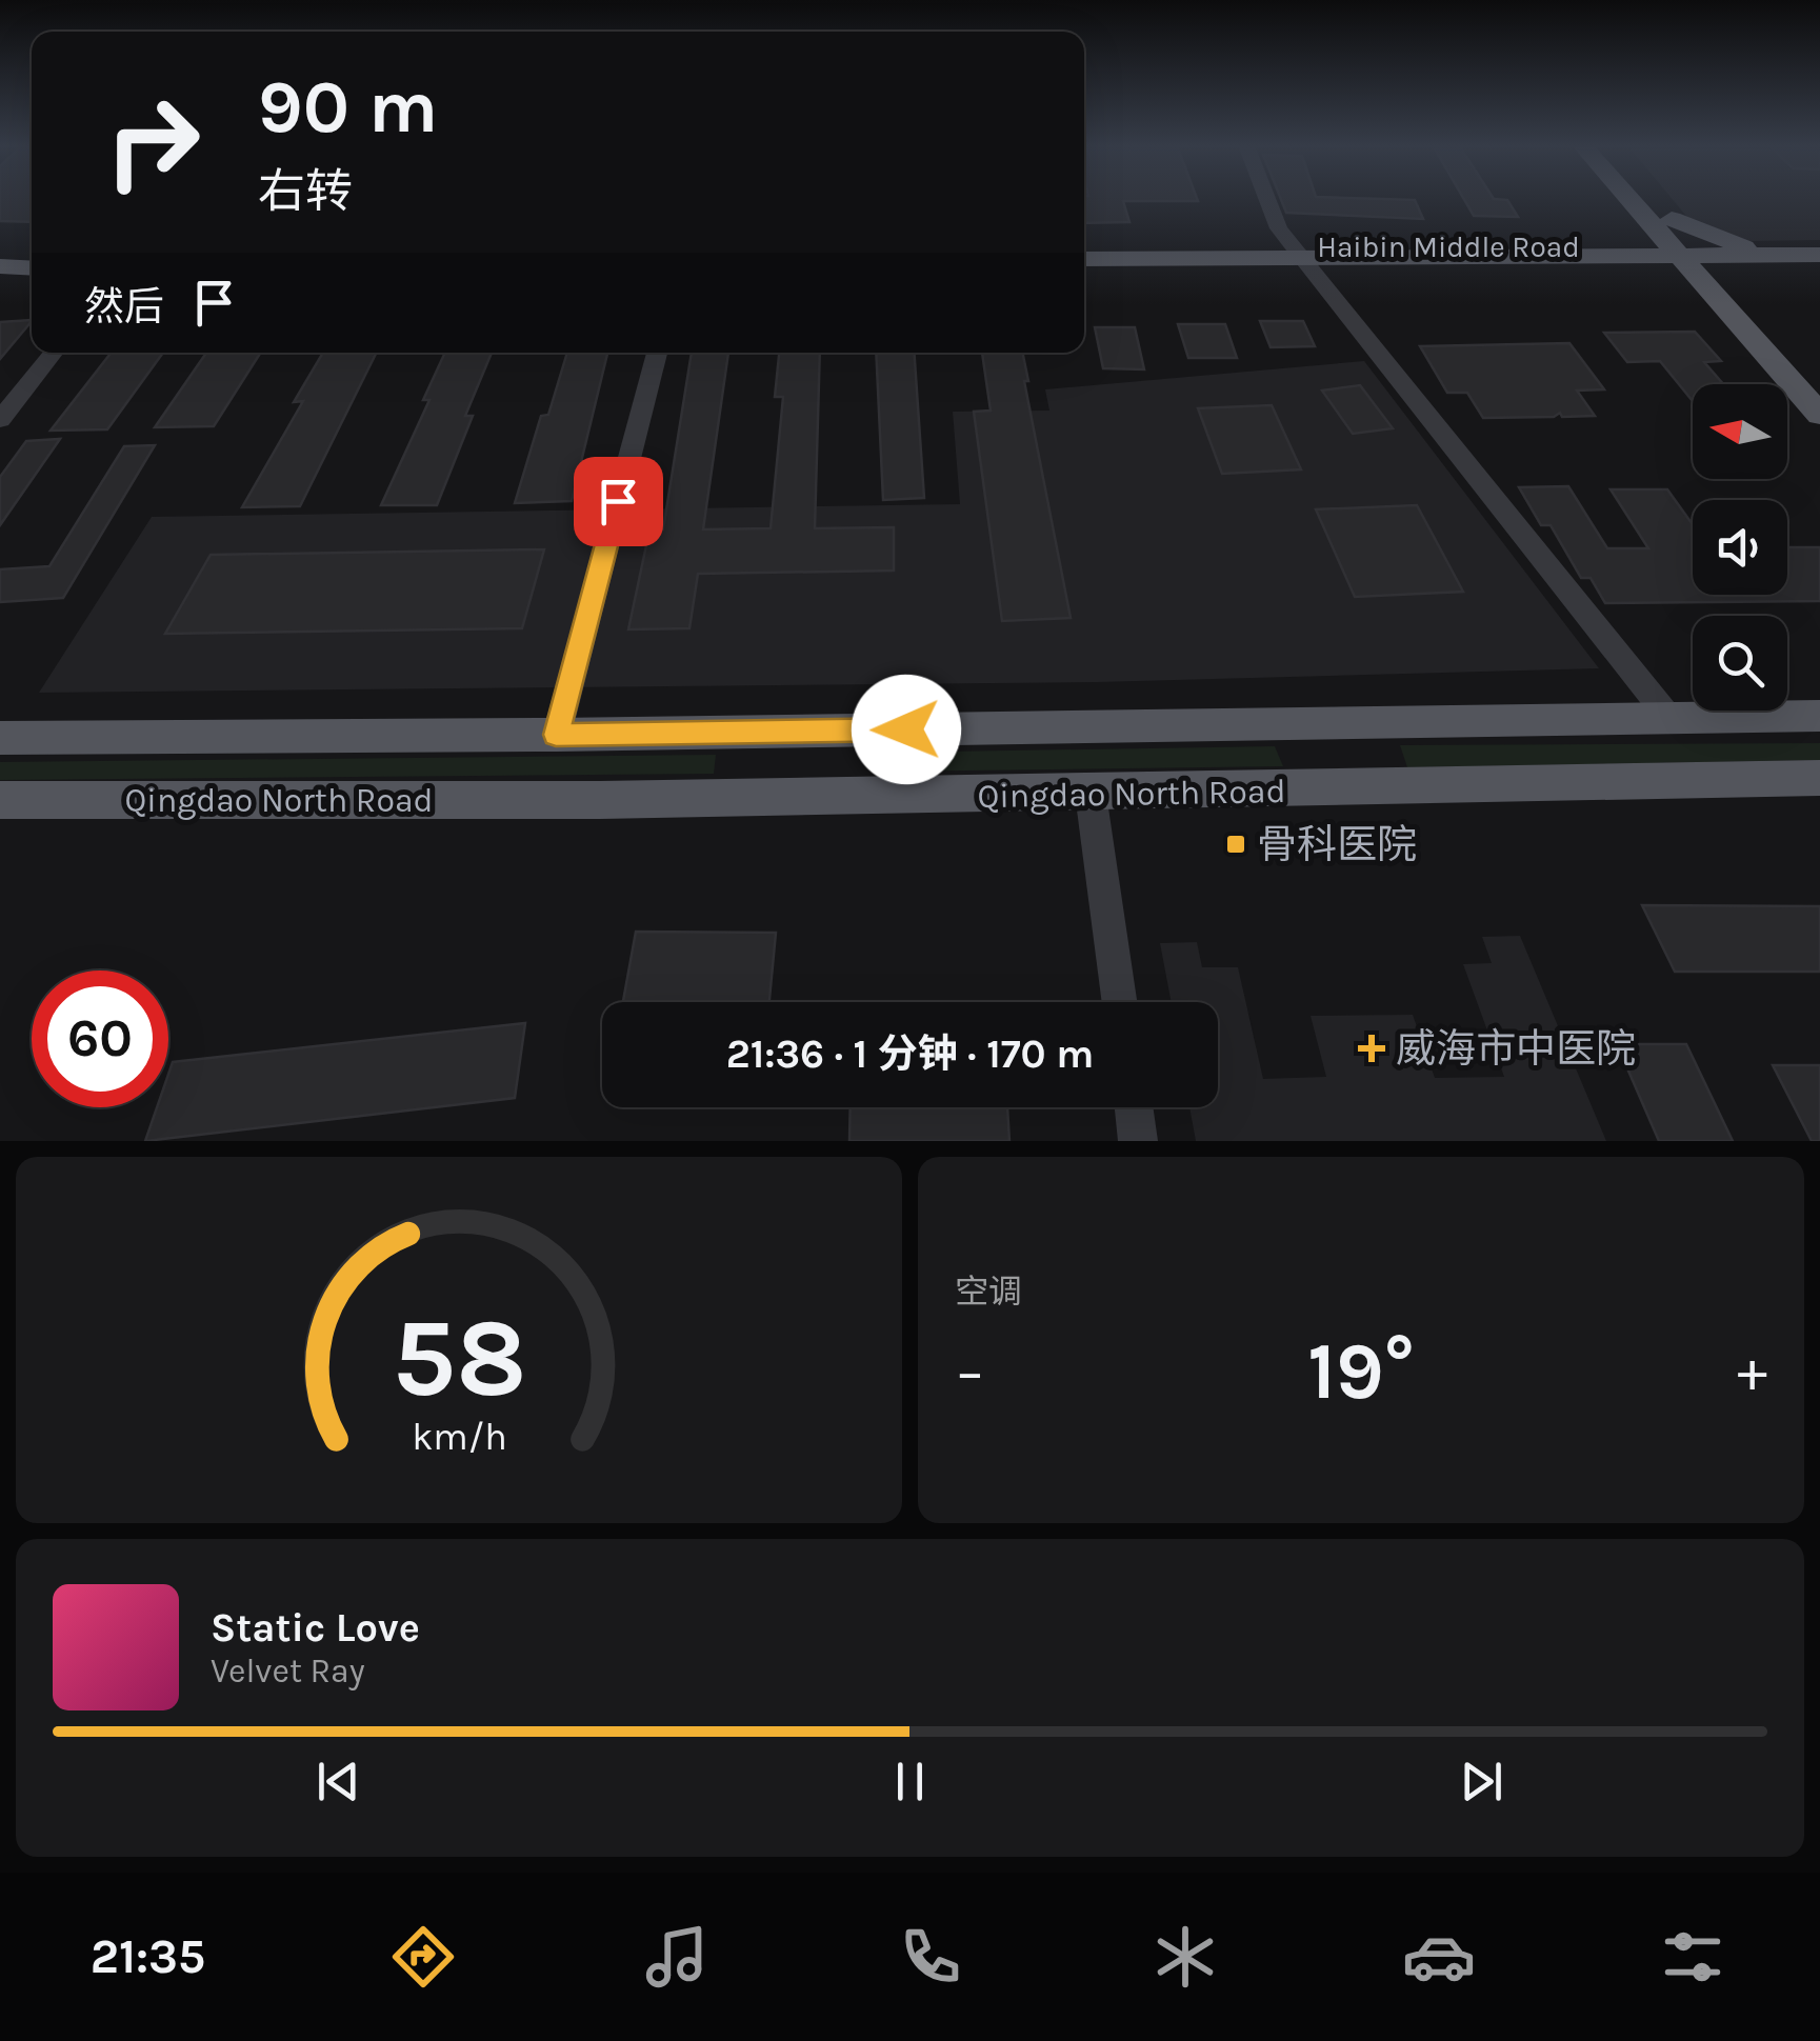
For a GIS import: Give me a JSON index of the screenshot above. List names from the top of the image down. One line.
{"streets":{"main road":["Haibin Middle Road","Qingdao North Road"]},"places":{"transit":["骨科医院"],"health":["威海市中医院"]},"north":"left","page":{"turn":["90 m","右转"],"then":"然后","limit":"60","trip":"21:36 · 1 分钟 · 170 m","tile":"空调","heat":["−","19°","+"],"song":["Static Love","Velvet Ray"],"tabs":"21:35","gauge":["58","km/h"]}}
